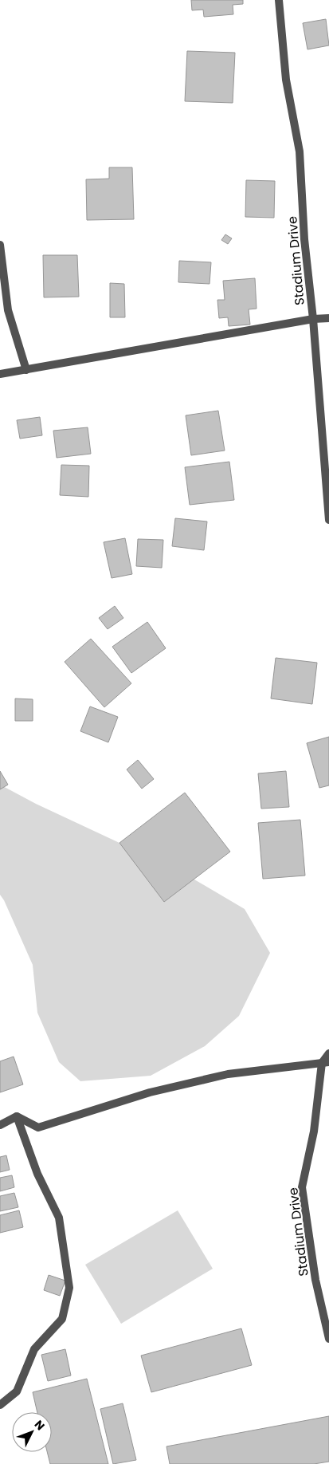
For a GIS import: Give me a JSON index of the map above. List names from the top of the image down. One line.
{"streets":{"street":["Stadium Drive"]},"north":"top right"}
